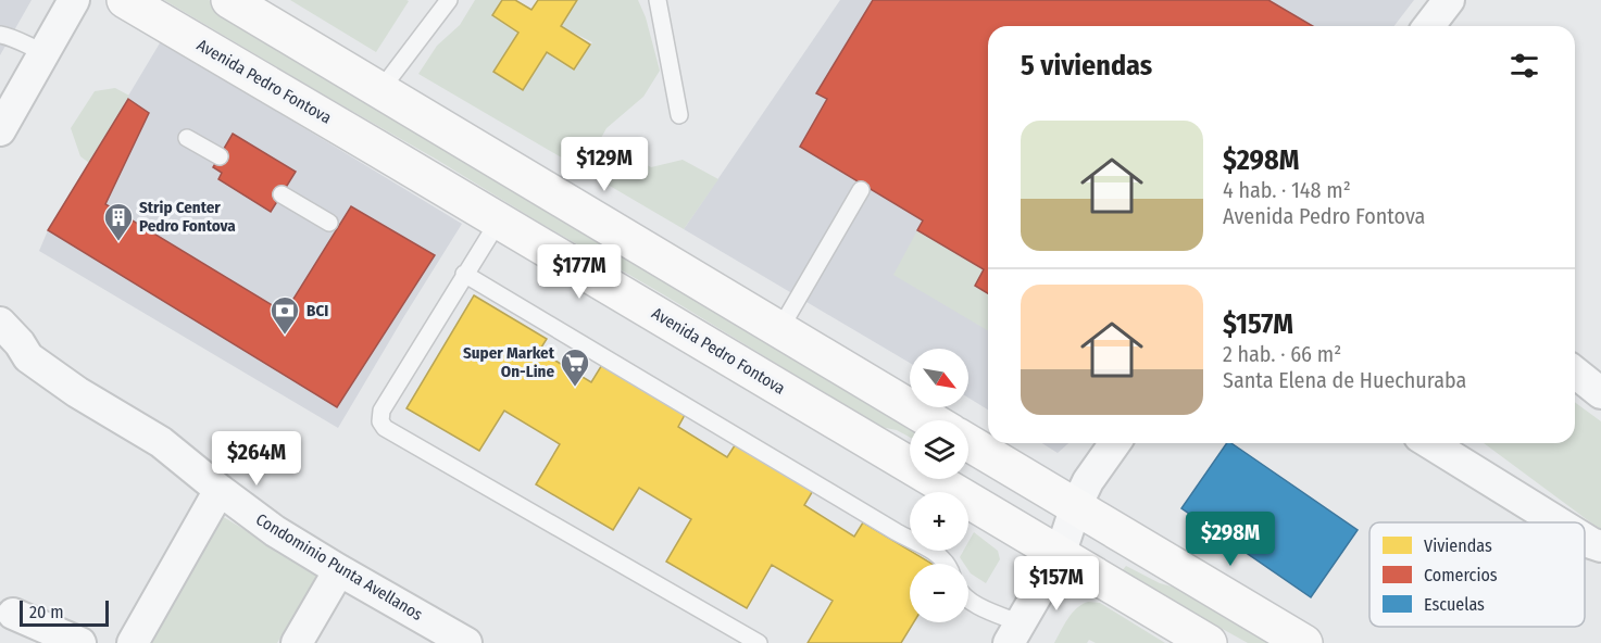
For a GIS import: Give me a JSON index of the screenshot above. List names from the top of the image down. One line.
{"streets":{"street":["Avenida Pedro Fontova","Condominio Punta Avellanos"]},"places":{"building":["Strip Center Pedro Fontova"],"bank":["BCI"],"supermarket":["Super Market On-Line"]},"legend":["Viviendas","Comercios","Escuelas"],"scale_bar":"20 m","north":"bottom right","page":{"heading":"5 viviendas","list":[{"name":"$298M","note":"4 hab. · 148 m² · Avenida Pedro Fontova"},{"name":"$157M","note":"2 hab. · 66 m² · Santa Elena de Huechuraba"}],"price":["$129M","$177M","$264M","$298M","$157M"],"map_buttons":["+","−"],"scale":"20 m"}}
